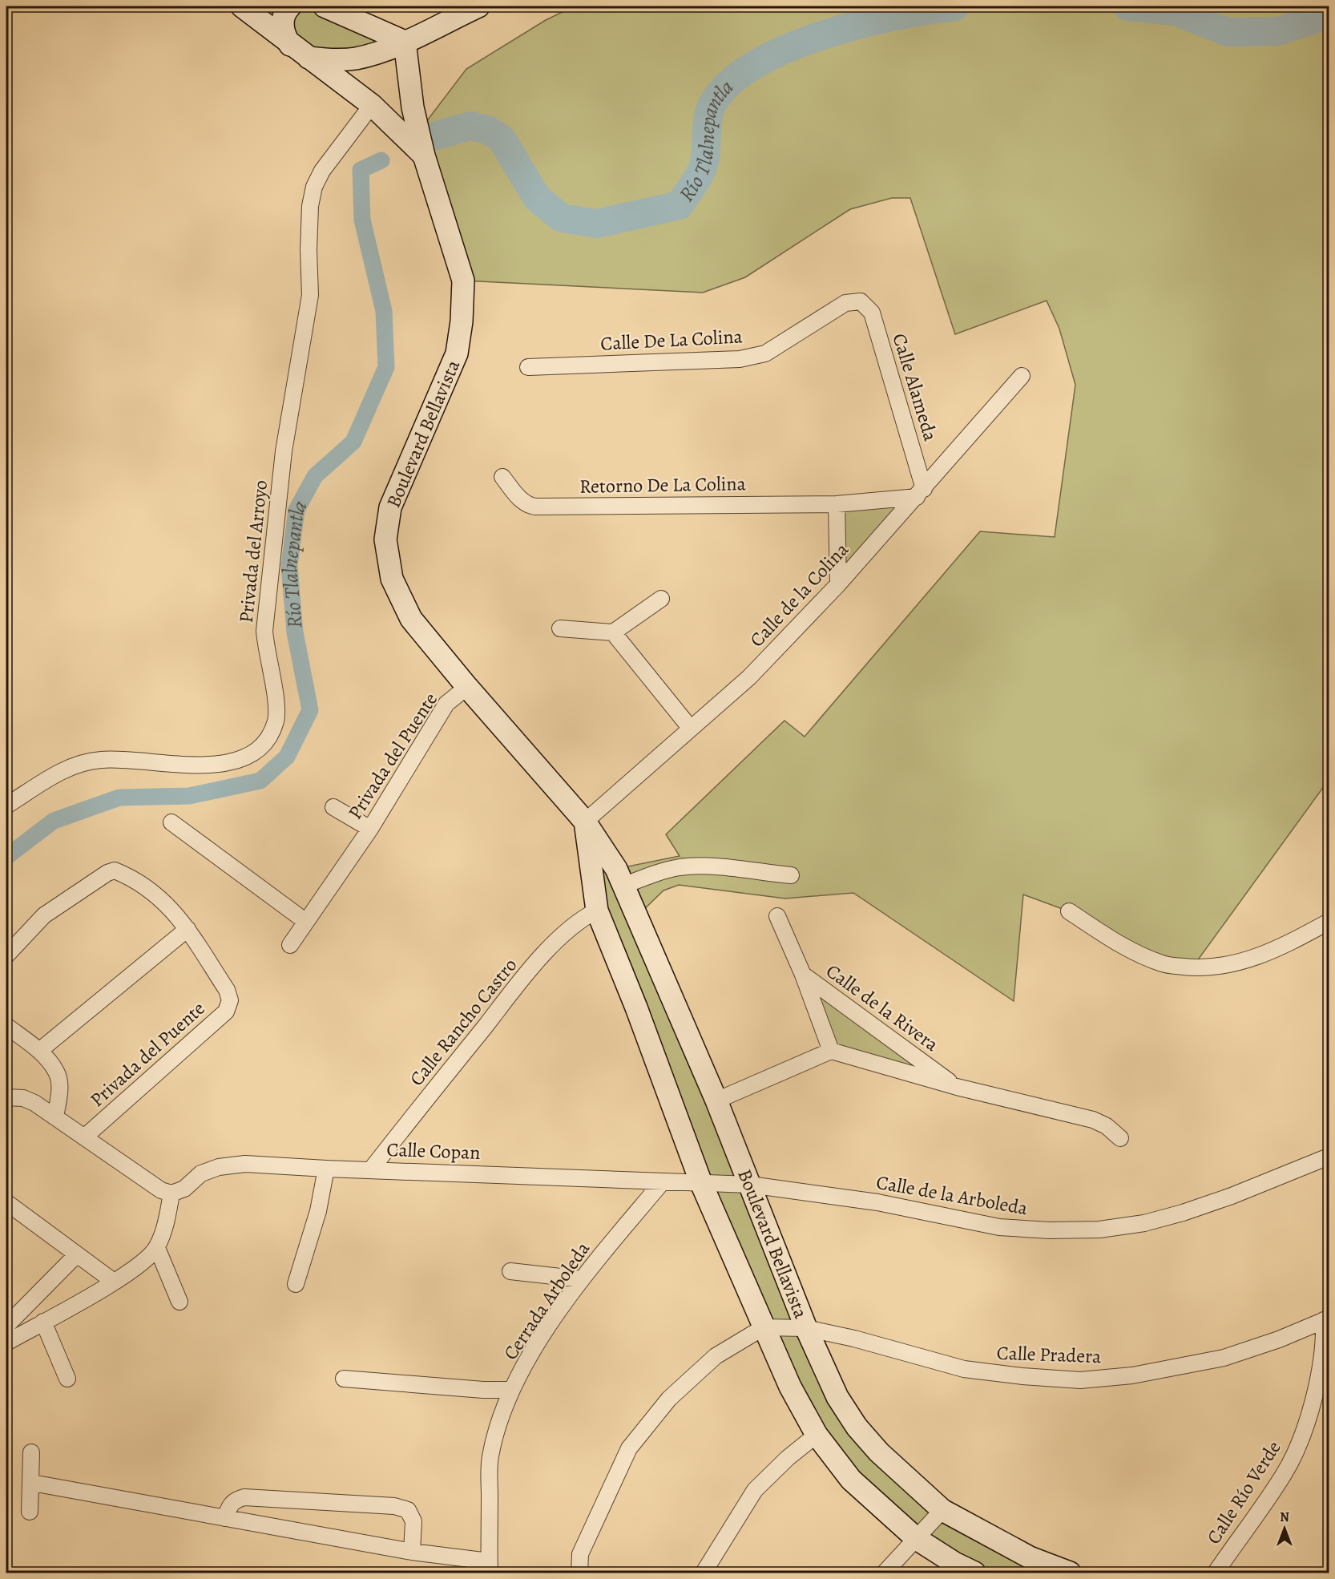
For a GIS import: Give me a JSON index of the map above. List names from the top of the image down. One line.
{"streets":{"main road":["Boulevard Bellavista"],"street":["Calle De La Colina","Calle Alameda","Retorno De La Colina","Privada del Arroyo","Calle de la Colina","Privada del Puente","Calle de la Rivera","Calle Rancho Castro","Calle Copan","Calle de la Arboleda","Cerrada Arboleda","Calle Pradera","Calle Río Verde"]},"crossings":[["Calle De La Colina","Calle Alameda"],["Calle Alameda","Retorno De La Colina"],["Calle Alameda","Calle de la Colina"],["Boulevard Bellavista","Privada del Arroyo"],["Boulevard Bellavista","Calle de la Colina"],["Boulevard Bellavista","Privada del Puente"],["Boulevard Bellavista","Calle Rancho Castro"],["Boulevard Bellavista","Calle Copan"],["Boulevard Bellavista","Calle de la Arboleda"],["Boulevard Bellavista","Calle Pradera"],["Retorno De La Colina","Calle de la Colina"],["Calle Rancho Castro","Calle Copan"],["Calle Copan","Calle de la Arboleda"],["Calle Copan","Cerrada Arboleda"],["Calle Pradera","Calle Río Verde"]],"water":["Río Tlalnepantla"],"north":"top"}
